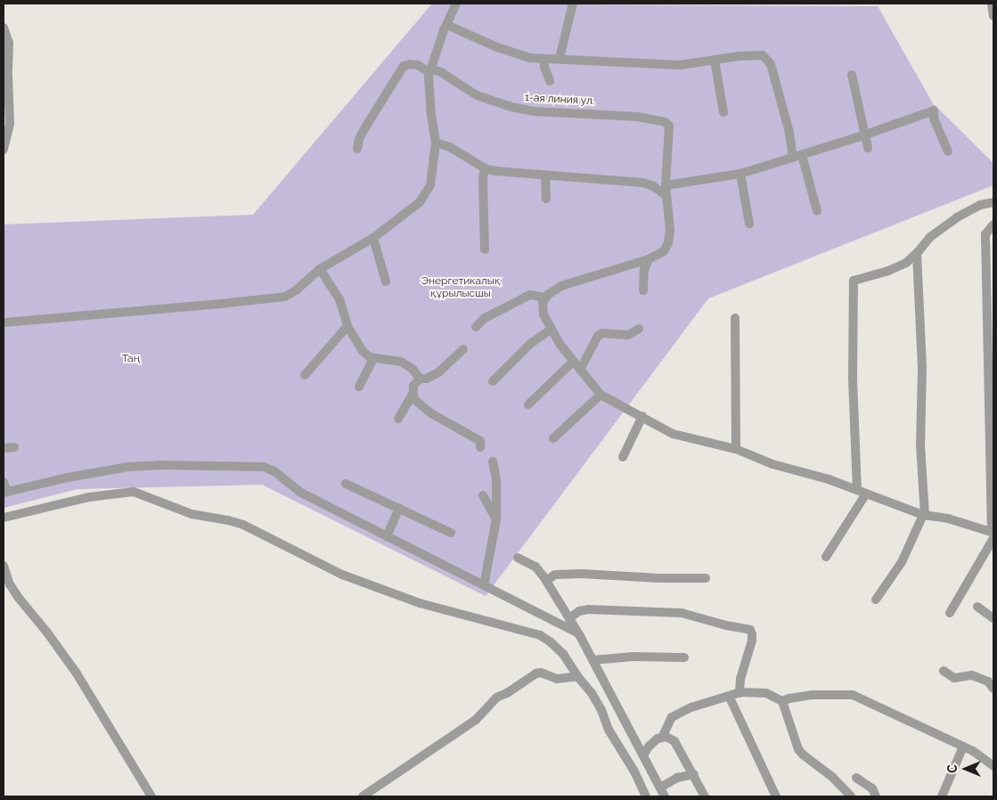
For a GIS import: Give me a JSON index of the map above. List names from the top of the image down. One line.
{"streets":{"street":["1-ая линия ул."]},"parks":["Энергетикалық құрылысшы","Таң"],"north":"left"}
